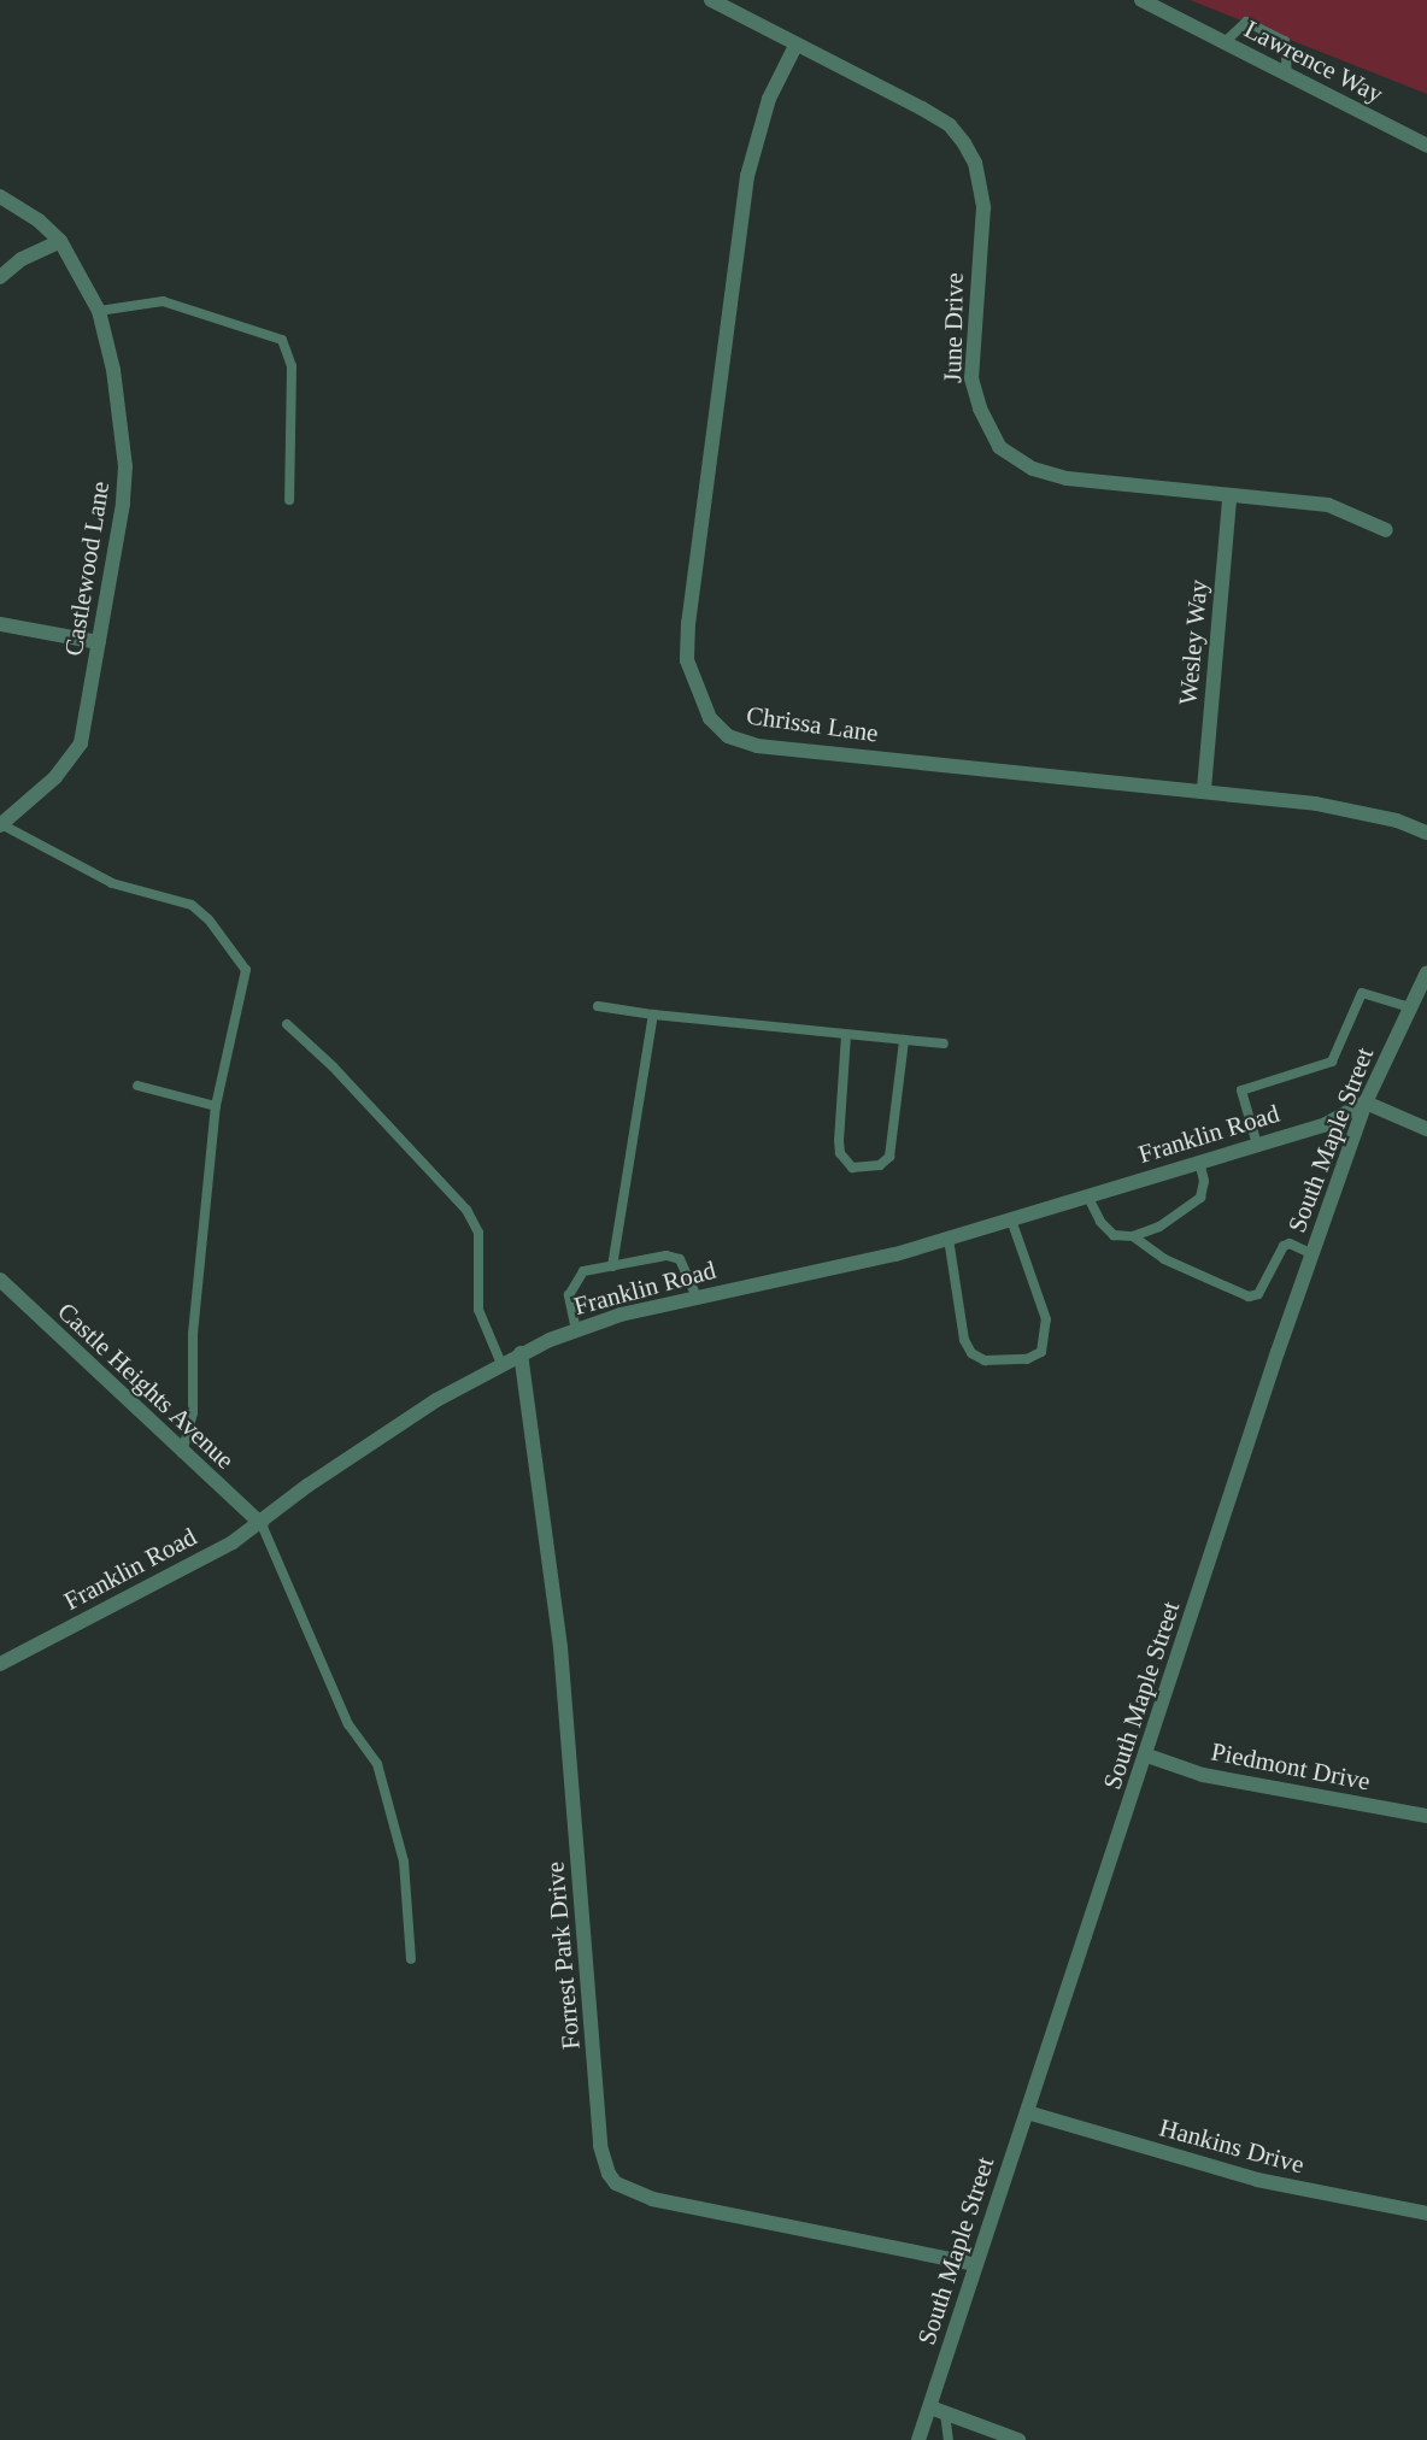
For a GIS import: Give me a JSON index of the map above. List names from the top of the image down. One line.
{"streets":{"street":["Lawrence Way","June Drive","Castlewood Lane","Wesley Way","Chrissa Lane","Franklin Road","South Maple Street","Castle Heights Avenue","Piedmont Drive","Forrest Park Drive","Hankins Drive"]},"crossings":[["June Drive","Wesley Way"],["June Drive","Chrissa Lane"],["Wesley Way","Chrissa Lane"],["Franklin Road","South Maple Street"],["Franklin Road","Castle Heights Avenue"],["Franklin Road","Forrest Park Drive"],["South Maple Street","Piedmont Drive"],["South Maple Street","Forrest Park Drive"],["South Maple Street","Hankins Drive"]]}
